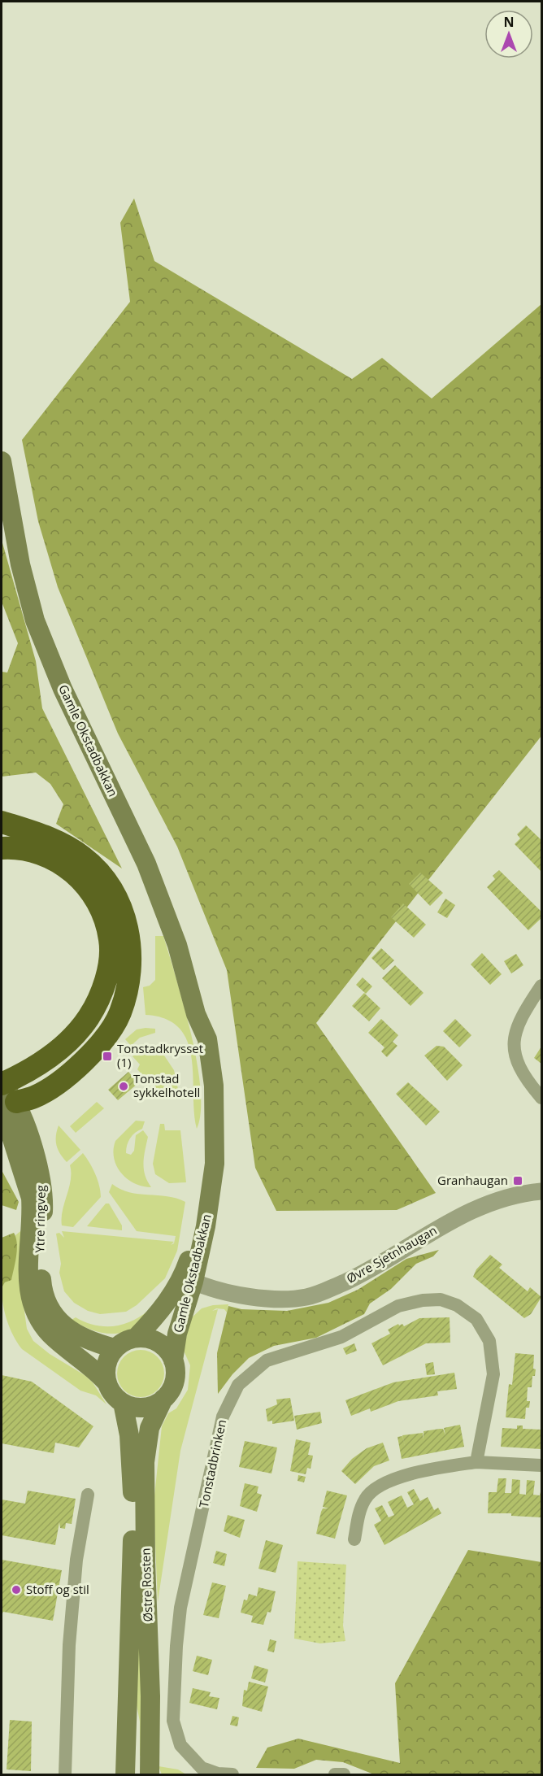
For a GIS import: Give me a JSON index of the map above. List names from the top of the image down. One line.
{"streets":{"main road":["Gamle Okstadbakkan","Ytre ringveg","Østre Rosten"],"street":["Øvre Sjetnhaugan","Tonstadbrinken"]},"crossings":[["Gamle Okstadbakkan","Ytre ringveg"],["Gamle Okstadbakkan","Øvre Sjetnhaugan"],["Gamle Okstadbakkan","Østre Rosten"],["Ytre ringveg","Østre Rosten"]],"places":{"transit":["Tonstadkrysset (1)","Granhaugan"],"other":["Tonstad sykkelhotell","Stoff og stil"]},"north":"top"}
